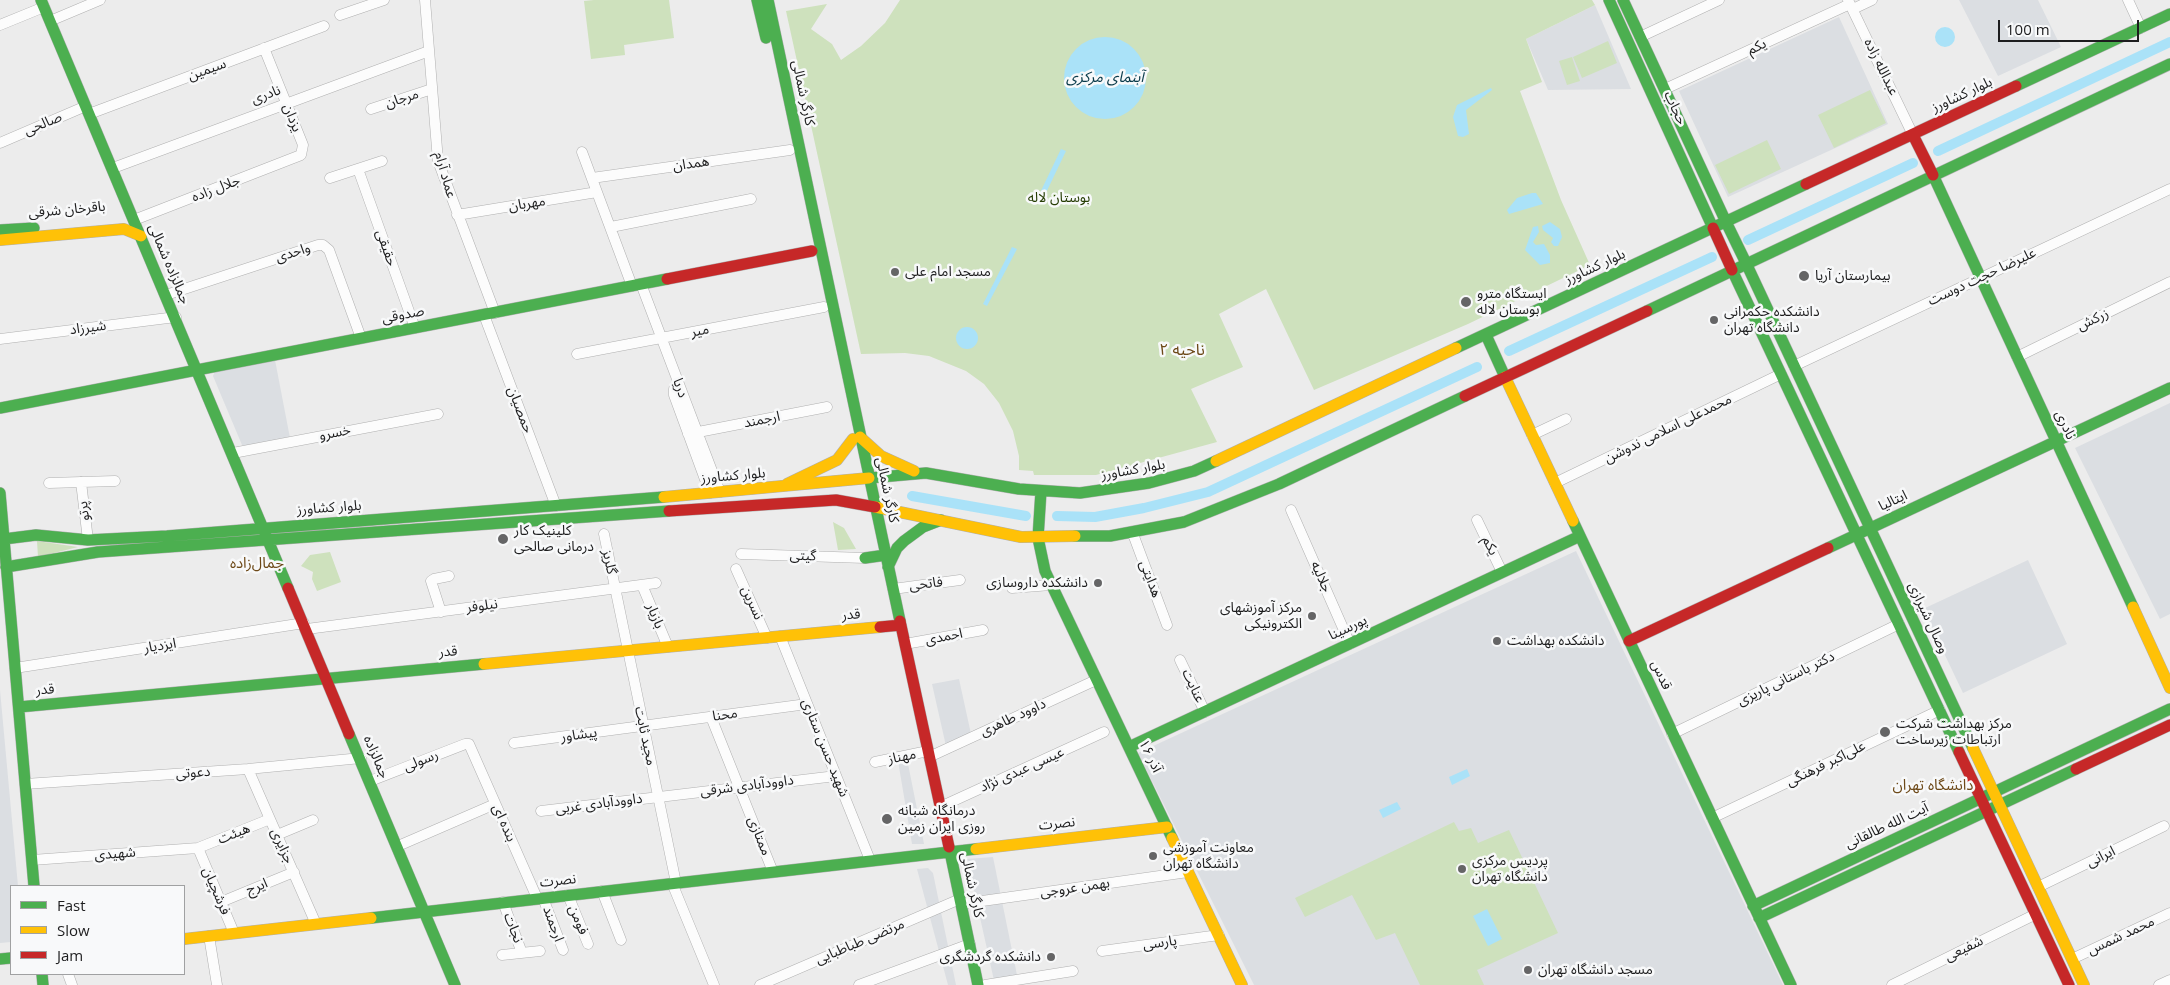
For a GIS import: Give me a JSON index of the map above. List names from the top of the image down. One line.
{"streets":{"main road":["کارگر شمالی","نادری","بلوار کشاورز","حجاب","باقرخان شرقی","جمالزاده شمالی","صدوقی","ایتالیا","قدر","وصال شیرازی","پورسینا","قدس","۱۶ آذر","جمالزاده","نصرت","آیت الله طالقانی"],"street":["یکم","عبدالله زاده","سیمین","مرجان","یزدان","صالحی","همدان","عماد آرام","جلال زاده","مهربان","حقیقی","واحدی","علیرضا حجت دوست","زرکش","شیرزاد","میر","دریا","حمصیان","ارجمند","محمدعلی اسلامی ندوشن","خسرو","پرتو","گیتی","گلریز","جلالیه","هدایتی","فاتحی","نسرین","نیلوفر","بازیار","احمدی","ایزدیار","دکتر باستانی پاریزی","عنایت","محنا","داوود طاهری","پیشاور","مجید ثابت","شهید حسن ستاری","مهناز","رسولی","علی‌اکبر فرهنگی","عیسی عبدی نژاد","دعوتی","داوودآبادی شرقی","داوودآبادی غربی","بنده ای","هیئت","ممتازی","جزایری","شهیدی","ایرانی","ایرج","بهمن عروجی","فرشچیان","فومن","نجات","محمد شمس","مرتضی طباطبایی","پارسی","شفیعی"]},"crossings":[["یکم","عبدالله زاده"],["یکم","حجاب"],["یکم","پورسینا"],["عبدالله زاده","نادری"],["عبدالله زاده","بلوار کشاورز"],["سیمین","یزدان"],["سیمین","صالحی"],["سیمین","جمالزاده شمالی"],["کارگر شمالی","بلوار کشاورز"],["کارگر شمالی","همدان"],["کارگر شمالی","صدوقی"],["کارگر شمالی","میر"],["کارگر شمالی","فاتحی"],["کارگر شمالی","قدر"],["کارگر شمالی","احمدی"],["کارگر شمالی","داوود طاهری"],["کارگر شمالی","مهناز"],["کارگر شمالی","عیسی عبدی نژاد"],["کارگر شمالی","نصرت"],["کارگر شمالی","بهمن عروجی"],["کارگر شمالی","مرتضی طباطبایی"],["نادری","بلوار کشاورز"],["نادری","یزدان"],["نادری","عماد آرام"],["نادری","جمالزاده شمالی"],["نادری","علیرضا حجت دوست"],["نادری","زرکش"],["نادری","ایتالیا"],["بلوار کشاورز","حجاب"],["بلوار کشاورز","جمالزاده شمالی"],["بلوار کشاورز","دریا"],["بلوار کشاورز","حمصیان"],["بلوار کشاورز","پرتو"],["بلوار کشاورز","هدایتی"],["بلوار کشاورز","وصال شیرازی"],["بلوار کشاورز","قدس"],["بلوار کشاورز","۱۶ آذر"],["بلوار کشاورز","جمالزاده"],["مرجان","عماد آرام"],["حجاب","وصال شیرازی"],["یزدان","جلال زاده"],["صالحی","جمالزاده شمالی"],["همدان","دریا"],["عماد آرام","مهربان"],["عماد آرام","صدوقی"],["عماد آرام","حمصیان"],["جلال زاده","جمالزاده شمالی"],["مهربان","دریا"],["باقرخان شرقی","جمالزاده شمالی"],["حقیقی","صدوقی"],["واحدی","جمالزاده شمالی"],["واحدی","صدوقی"],["جمالزاده شمالی","صدوقی"],["جمالزاده شمالی","شیرزاد"],["جمالزاده شمالی","خسرو"],["جمالزاده شمالی","جمالزاده"],["علیرضا حجت دوست","وصال شیرازی"],["صدوقی","دریا"],["صدوقی","حمصیان"],["میر","دریا"],["دریا","ارجمند"],["ارجمند","بنده ای"],["ارجمند","نصرت"],["محمدعلی اسلامی ندوشن","وصال شیرازی"],["محمدعلی اسلامی ندوشن","قدس"],["ایتالیا","وصال شیرازی"],["ایتالیا","قدس"],["گلریز","نیلوفر"],["گلریز","مجید ثابت"],["جلالیه","پورسینا"],["نسرین","قدر"],["نیلوفر","بازیار"],["نیلوفر","ایزدیار"],["نیلوفر","مجید ثابت"],["نیلوفر","جمالزاده"],["قدر","بازیار"],["قدر","مجید ثابت"],["قدر","شهید حسن ستاری"],["قدر","جمالزاده"],["وصال شیرازی","دکتر باستانی پاریزی"],["وصال شیرازی","علی‌اکبر فرهنگی"],["وصال شیرازی","آیت الله طالقانی"],["وصال شیرازی","ایرانی"],["وصال شیرازی","محمد شمس"],["وصال شیرازی","شفیعی"],["پورسینا","قدس"],["پورسینا","عنایت"],["پورسینا","۱۶ آذر"],["ایزدیار","جمالزاده"],["قدس","دکتر باستانی پاریزی"],["قدس","علی‌اکبر فرهنگی"],["قدس","آیت الله طالقانی"],["محنا","پیشاور"],["محنا","مجید ثابت"],["محنا","شهید حسن ستاری"],["محنا","ممتازی"],["داوود طاهری","۱۶ آذر"],["داوود طاهری","مهناز"],["پیشاور","مجید ثابت"],["مجید ثابت","داوودآبادی شرقی"],["مجید ثابت","داوودآبادی غربی"],["مجید ثابت","نصرت"],["شهید حسن ستاری","داوودآبادی شرقی"],["شهید حسن ستاری","نصرت"],["۱۶ آذر","نصرت"],["۱۶ آذر","بهمن عروجی"],["۱۶ آذر","پارسی"],["جمالزاده","رسولی"],["جمالزاده","دعوتی"],["جمالزاده","نصرت"],["رسولی","بنده ای"],["دعوتی","جزایری"],["داوودآبادی شرقی","داوودآبادی غربی"],["داوودآبادی شرقی","ممتازی"],["بنده ای","نصرت"],["نصرت","ممتازی"],["نصرت","جزایری"],["نصرت","فرشچیان"],["نصرت","فومن"],["نصرت","نجات"],["هیئت","جزایری"],["هیئت","شهیدی"],["هیئت","فرشچیان"],["جزایری","ایرج"],["شهیدی","فرشچیان"],["ایرج","فرشچیان"],["بهمن عروجی","مرتضی طباطبایی"]],"districts":["ناحیه ۲","جمال‌زاده","دانشگاه تهران"],"water":["آبنمای مرکزی"],"parks":["بوستان لاله"],"places":["مسجد امام علی","بیمارستان آریا","ایستگاه مترو بوستان لاله","دانشکده حکمرانی دانشگاه تهران","کلینیک کار درمانی صالحی","دانشکده داروسازی","مرکز آموزشهای الکترونیکی","دانشکده بهداشت","مرکز بهداشت شرکت ارتباطات زیرساخت","درمانگاه شبانه روزی ایران زمین","معاونت آموزشی دانشگاه تهران","پردیس مرکزی دانشگاه‌ تهران","دانشکده گردشگری","مسجد دانشگاه تهران"],"legend":["Fast","Slow","Jam"],"scale_bar":"100 m"}
